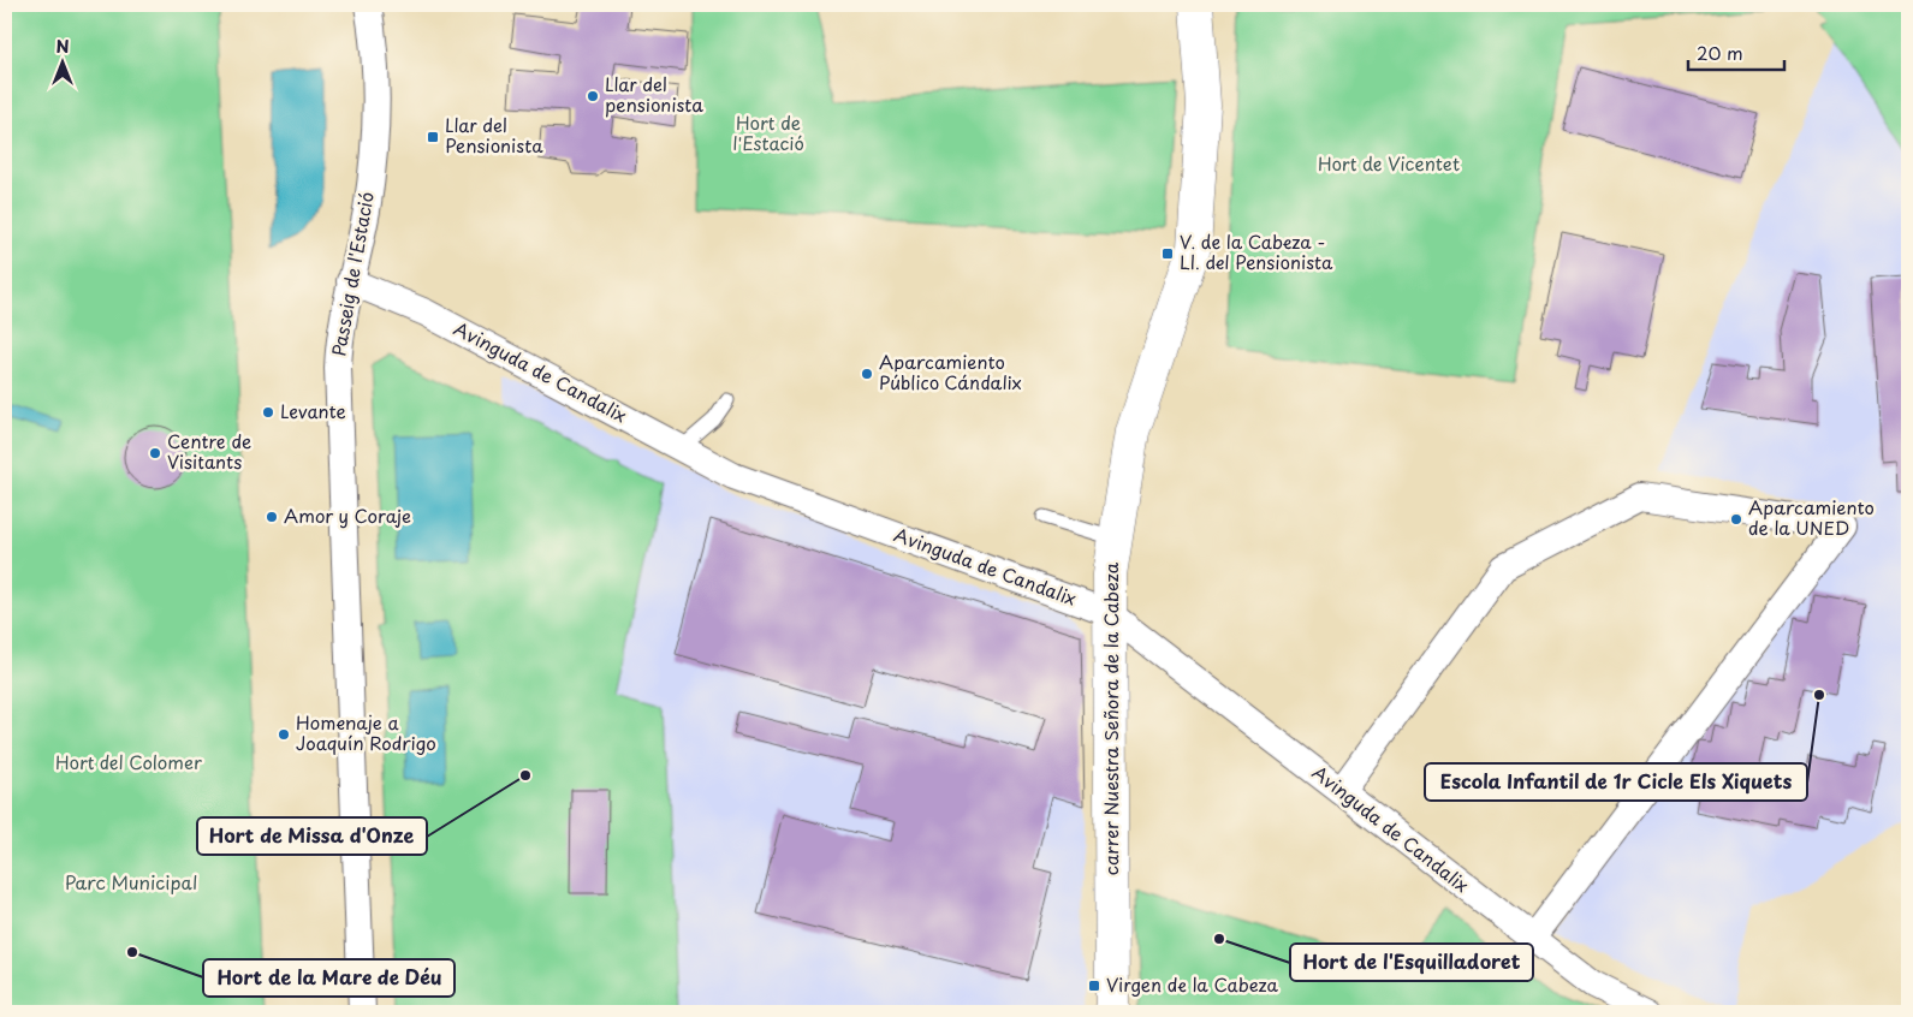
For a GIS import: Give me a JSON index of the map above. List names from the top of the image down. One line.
{"streets":{"street":["Passeig de l'Estació","Avinguda de Candalix","carrer Nuestra Señora de la Cabeza"]},"crossings":[["Passeig de l'Estació","Avinguda de Candalix"],["Avinguda de Candalix","carrer Nuestra Señora de la Cabeza"]],"parks":["Hort de l'Estació","Hort de Vicentet","Hort del Colomer","Parc Municipal"],"places":{"other":["Llar del pensionista","Aparcamiento Público Cándalix","Levante","Centre de Visitants","Amor y Coraje","Aparcamiento de la UNED","Escola Infantil de 1r Cicle Els Xiquets","Homenaje a Joaquín Rodrigo","Hort de Missa d'Onze","Hort de l'Esquilladoret","Hort de la Mare de Déu"],"transit":["Llar del Pensionista","V. de la Cabeza - Ll. del Pensionista","Virgen de la Cabeza"]},"scale_bar":"20 m","north":"top"}
